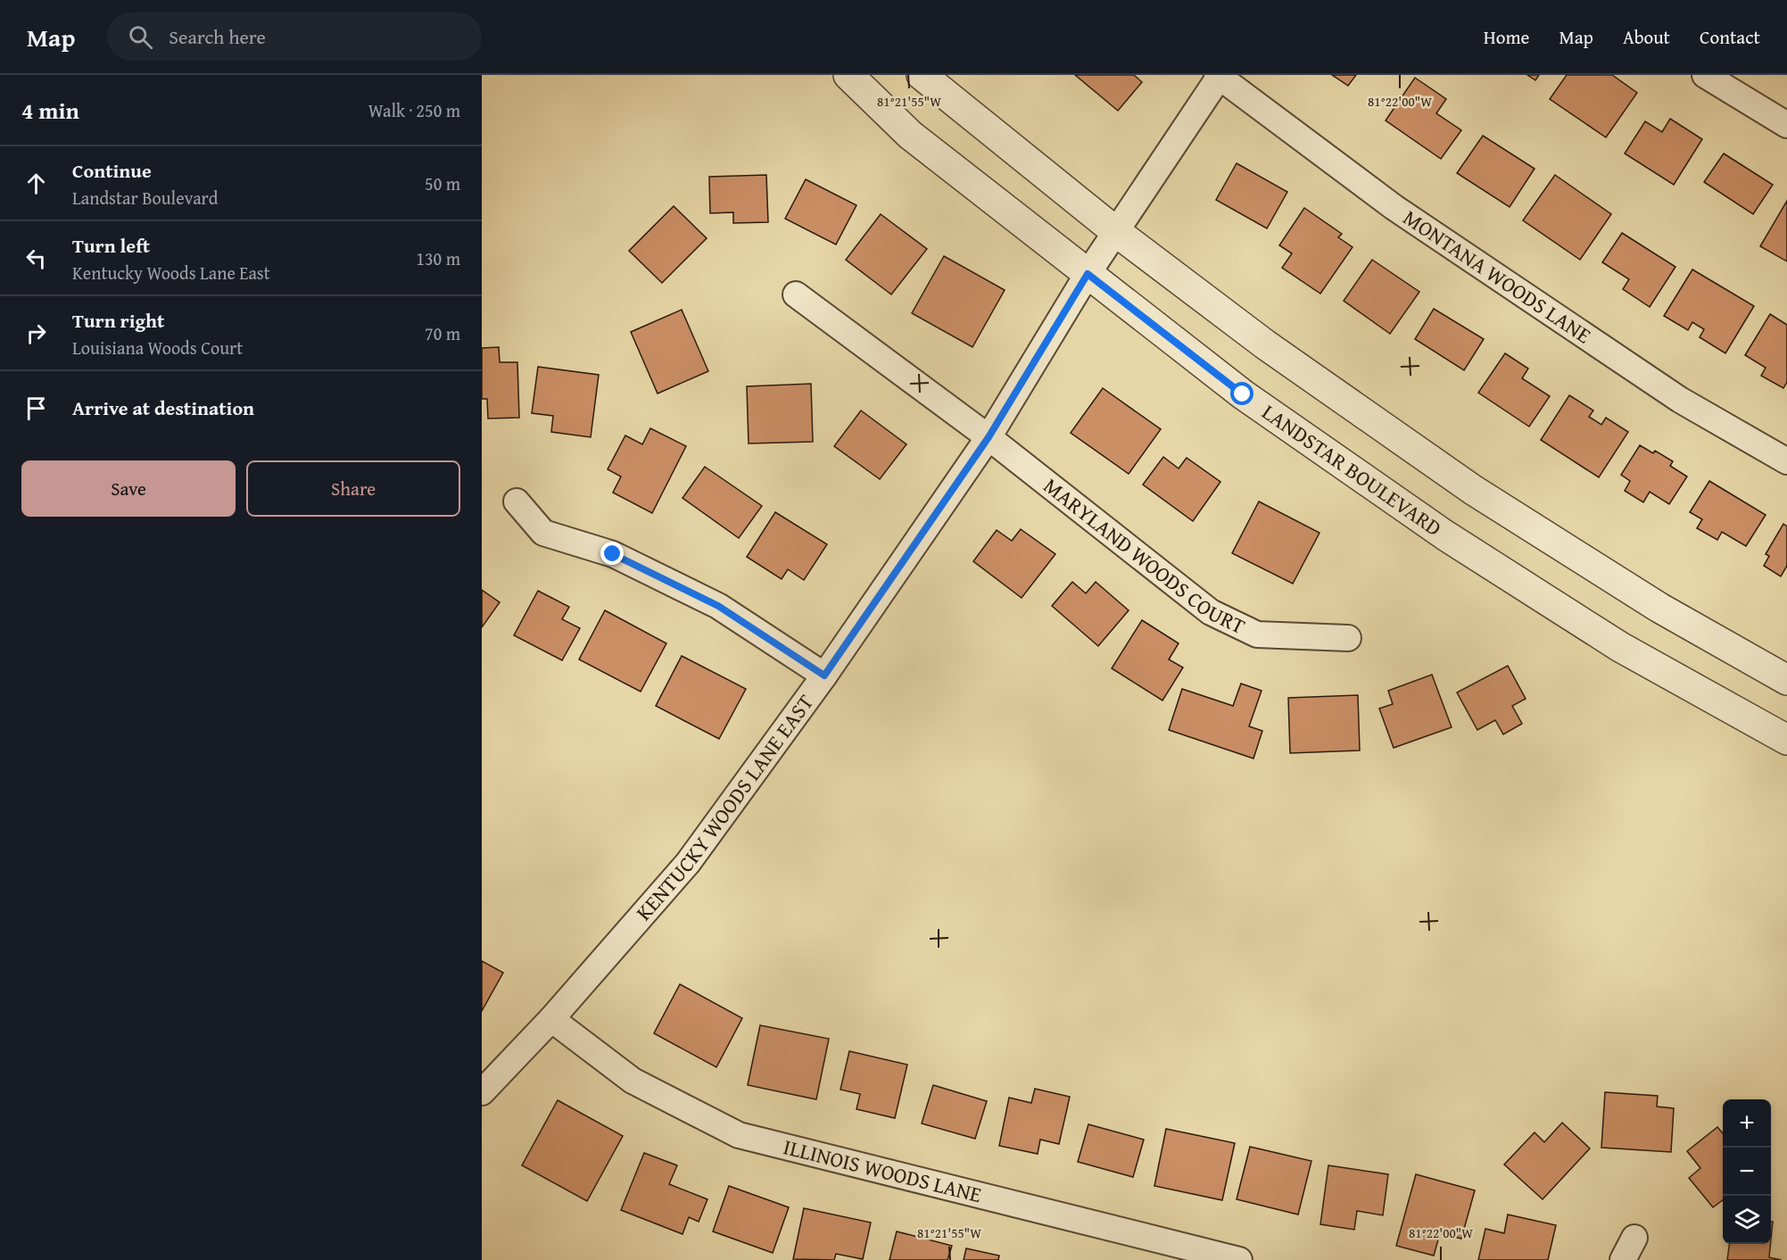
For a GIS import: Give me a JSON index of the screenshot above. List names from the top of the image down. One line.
{"streets":{"street":["MONTANA WOODS LANE","LANDSTAR BOULEVARD","MARYLAND WOODS COURT","KENTUCKY WOODS LANE EAST","ILLINOIS WOODS LANE"]},"crossings":[["MONTANA WOODS LANE","KENTUCKY WOODS LANE EAST"],["LANDSTAR BOULEVARD","KENTUCKY WOODS LANE EAST"],["MARYLAND WOODS COURT","KENTUCKY WOODS LANE EAST"],["KENTUCKY WOODS LANE EAST","ILLINOIS WOODS LANE"]],"page":{"header":"Map","search":"Search here","nav":["Home","Map","About","Contact"],"heading":["4 min","Walk · 250 m"],"list":[["Continue","Landstar Boulevard","50 m"],["Turn left","Kentucky Woods Lane East","130 m"],["Turn right","Louisiana Woods Court","70 m"],"Arrive at destination"],"buttons":["Save","Share"],"map_buttons":["+","−"]},"coordinates":["81°21'55\"W","81°22'00\"W"]}
